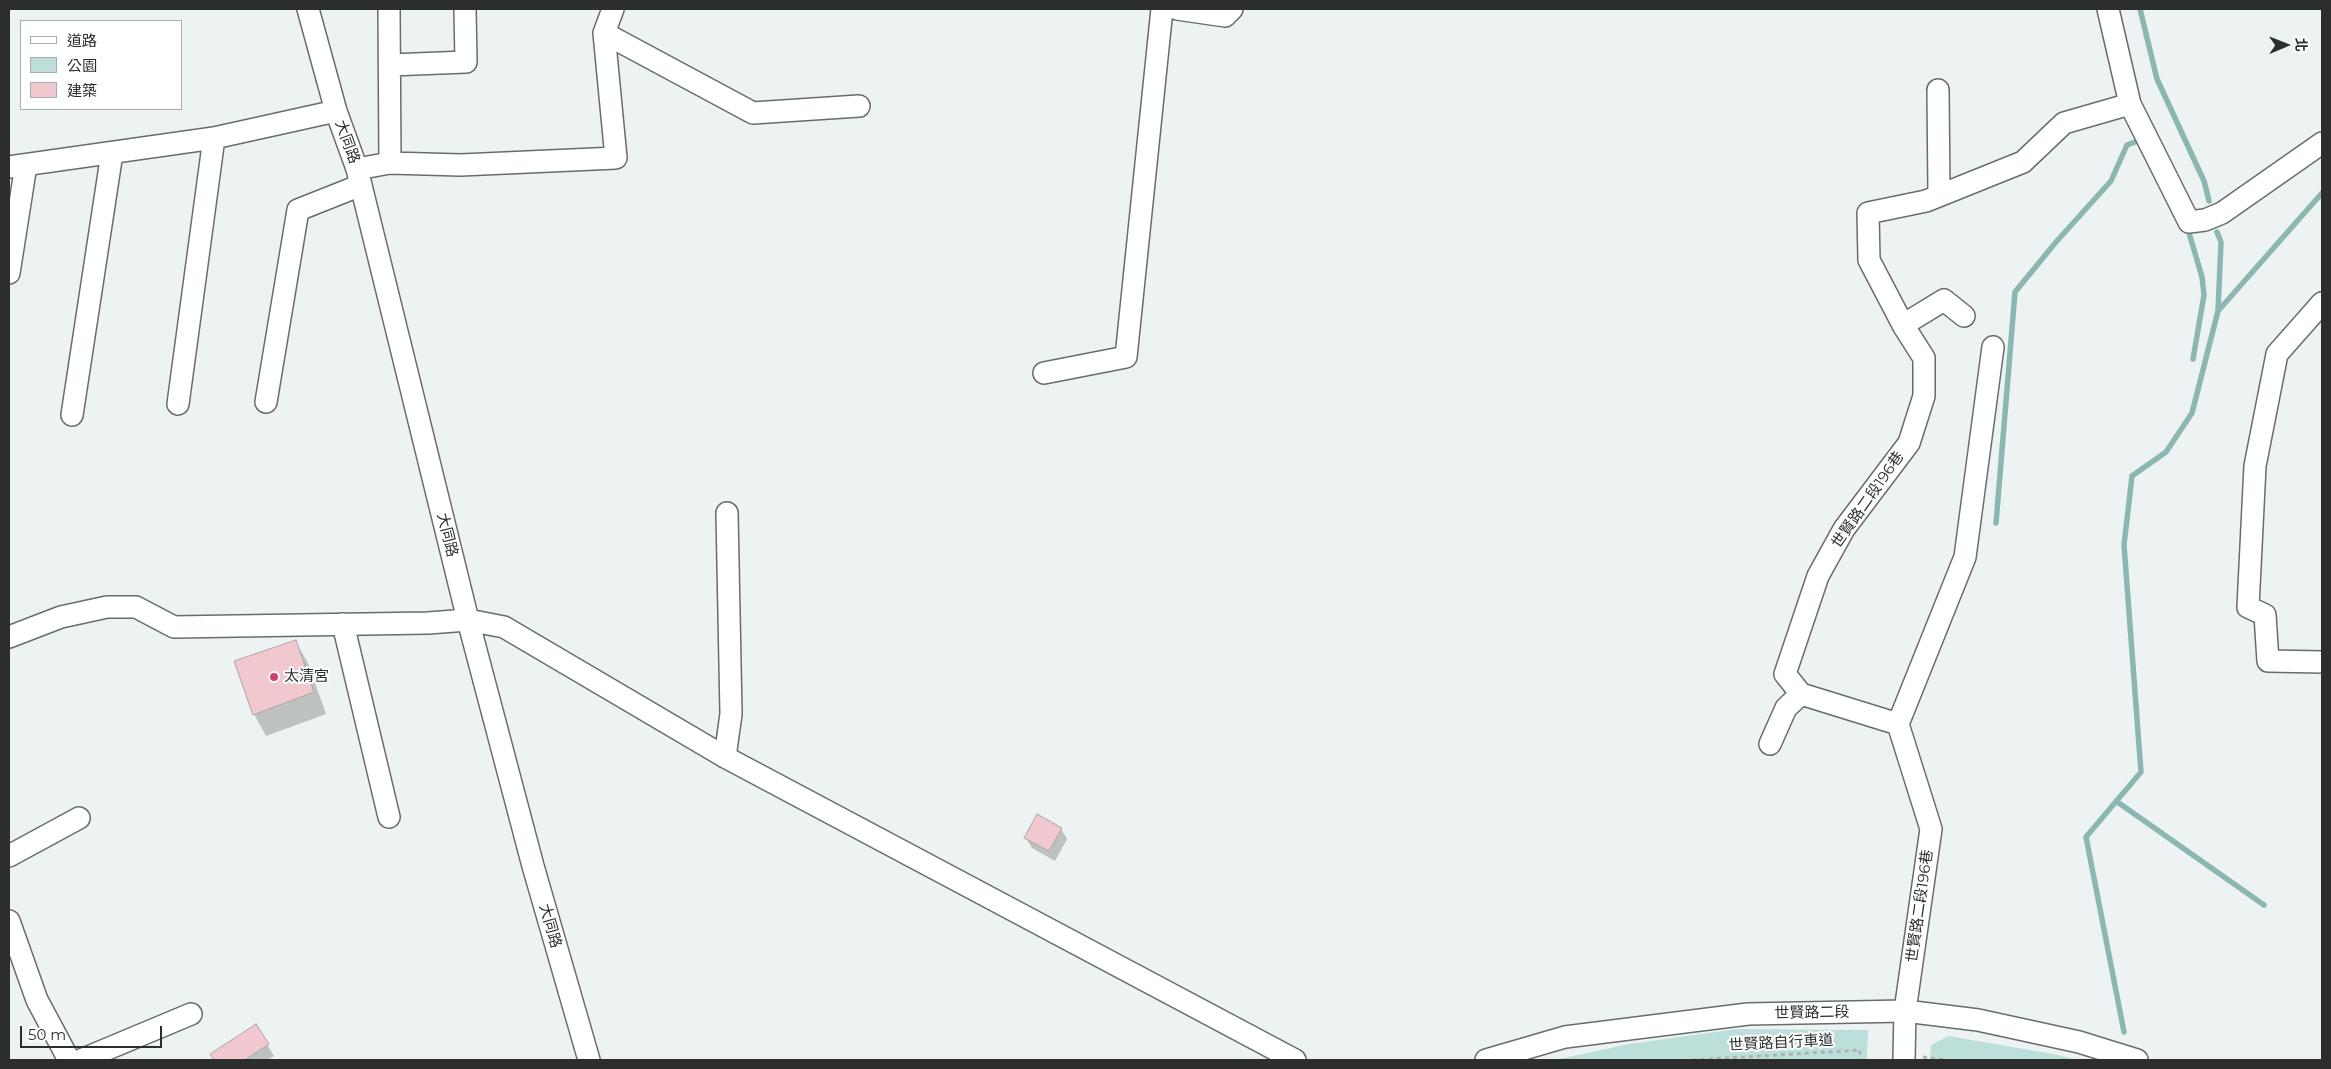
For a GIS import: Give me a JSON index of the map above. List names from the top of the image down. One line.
{"streets":{"street":["大同路","世賢路二段196巷","世賢路二段"],"path":["世賢路自行車道"]},"crossings":[["世賢路二段196巷","世賢路二段"]],"places":["太清宮"],"legend":["道路","公園","建築"],"scale_bar":"50 m","north":"right"}
